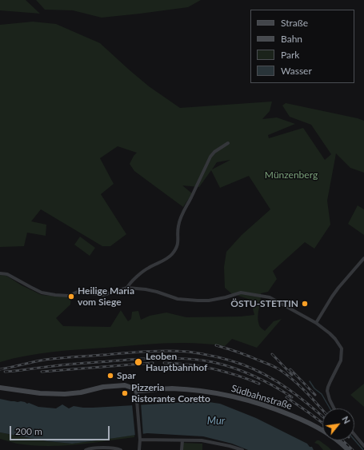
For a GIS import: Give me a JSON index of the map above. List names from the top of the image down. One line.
{"streets":{"main road":["Südbahnstraße"]},"water":["Mur"],"parks":["Münzenberg"],"places":["Heilige Maria vom Siege","ÖSTU-STETTIN","Leoben Hauptbahnhof","Spar","Pizzeria Ristorante Coretto"],"legend":["Straße","Bahn","Park","Wasser"],"scale_bar":"200 m","north":"top right"}
